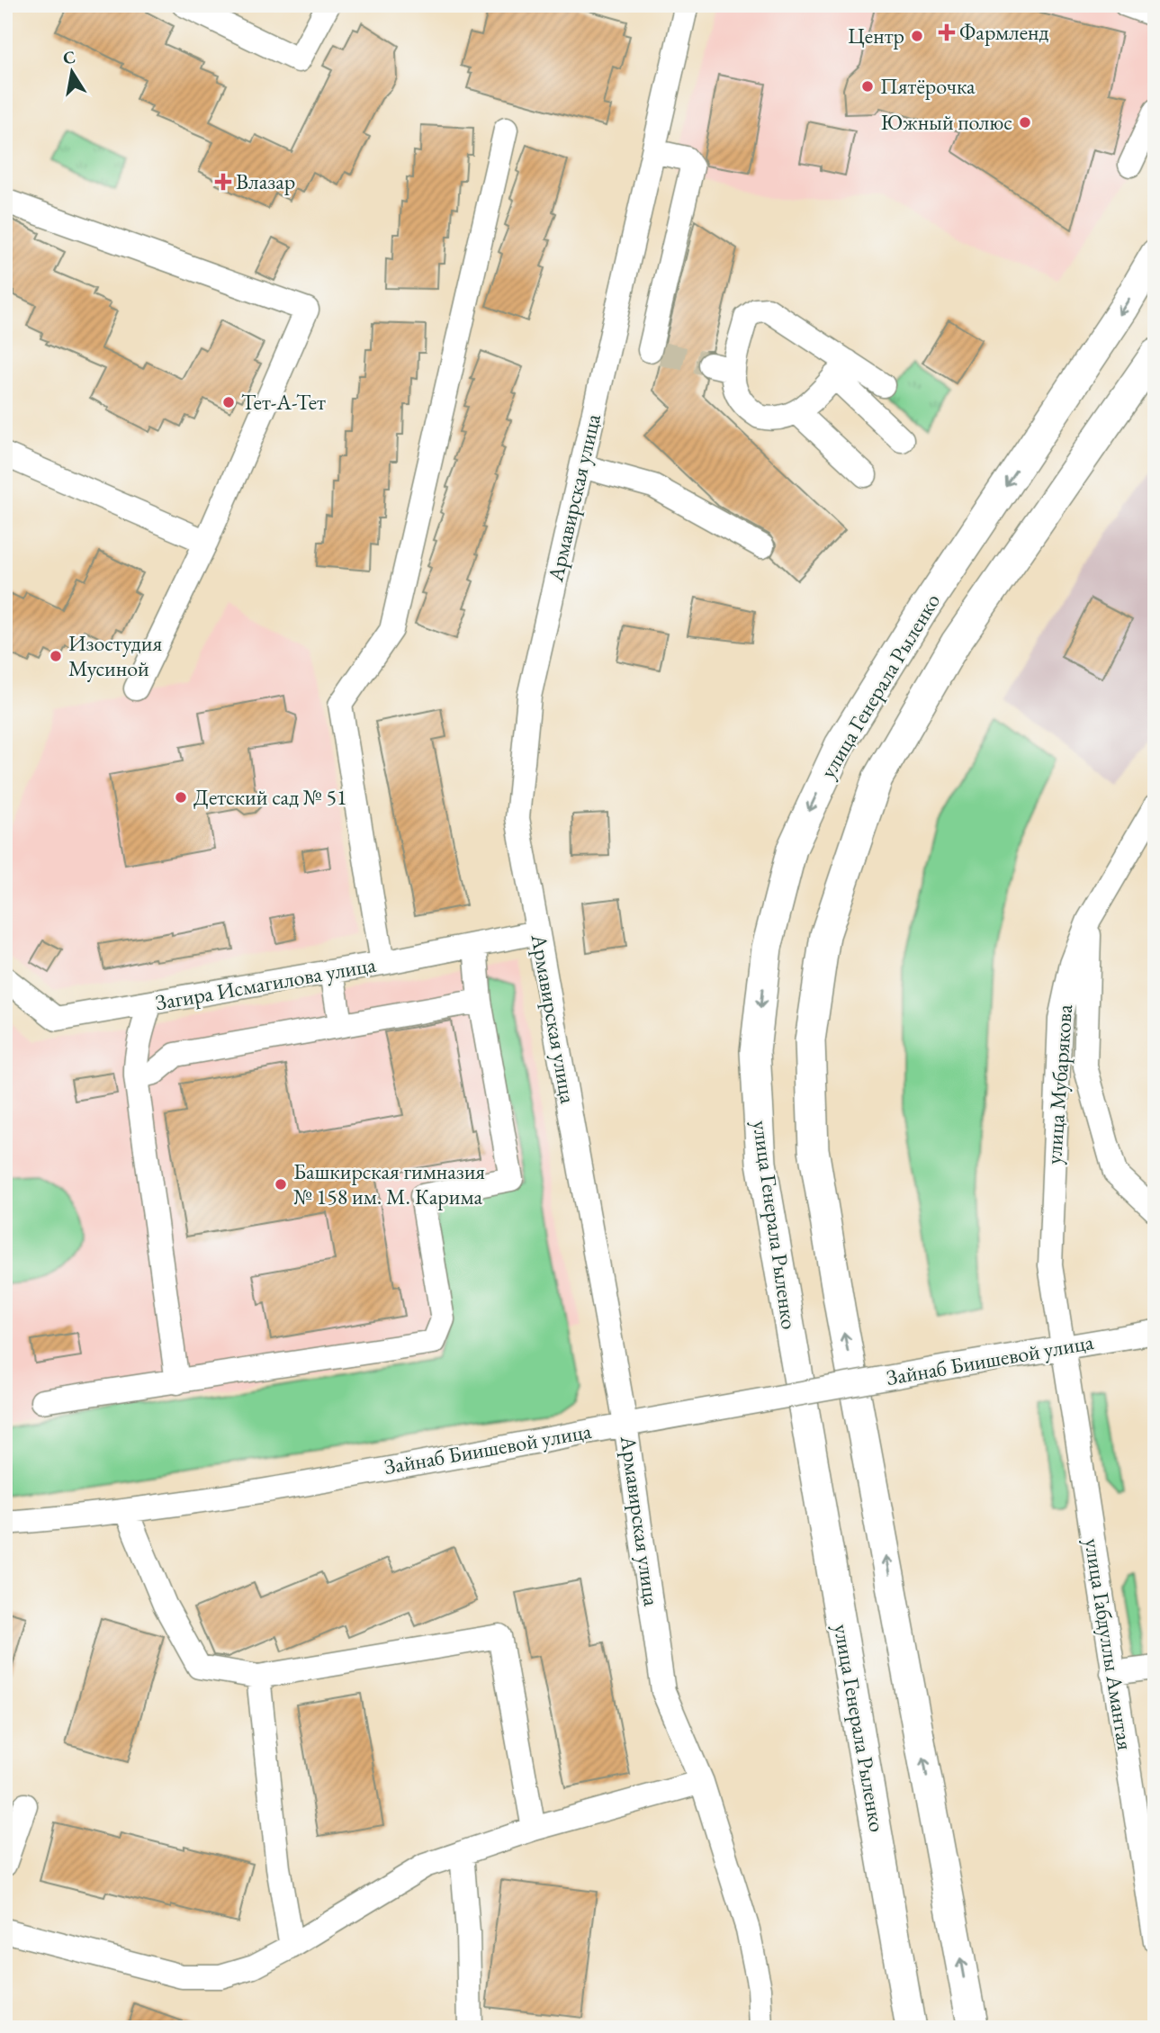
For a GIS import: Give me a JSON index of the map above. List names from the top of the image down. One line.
{"streets":{"main road":["улица Генерала Рыленко"],"street":["Армавирская улица","Загира Исмагилова улица","улица Мубарякова","Зайнаб Биишевой улица","улица Габдуллы Амантая"]},"crossings":[["Армавирская улица","Загира Исмагилова улица"],["Армавирская улица","Зайнаб Биишевой улица"],["улица Мубарякова","Зайнаб Биишевой улица"],["улица Мубарякова","улица Габдуллы Амантая"],["Зайнаб Биишевой улица","улица Габдуллы Амантая"]],"places":{"health":["Фармленд","Влазар"],"other":["Центр","Пятёрочка","Южный полюс","Тет-А-Тет","Изостудия Мусиной","Детский сад № 51","Башкирская гимназия № 158 им. М. Карима"]},"north":"top"}
